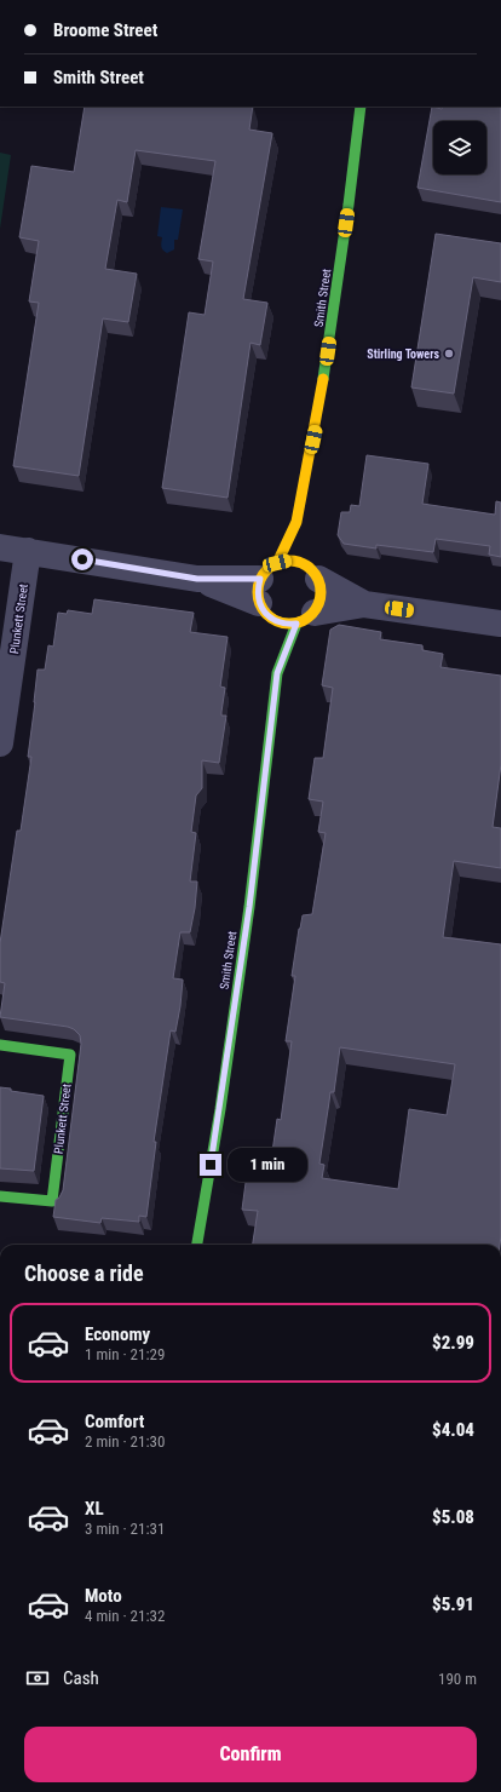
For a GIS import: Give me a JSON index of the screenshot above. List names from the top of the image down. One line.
{"streets":{"street":["Smith Street","Plunkett Street"]},"places":["Stirling Towers"],"page":{"banner":["Broome Street","Smith Street"],"bubble":"1 min","heading":"Choose a ride","list":[{"name":"Economy","note":"1 min · 21:29","value":"$2.99"},{"name":"Comfort","note":"2 min · 21:30","value":"$4.04"},{"name":"XL","note":"3 min · 21:31","value":"$5.08"},{"name":"Moto","note":"4 min · 21:32","value":"$5.91"}],"pay":["Cash","190 m"],"buttons":"Confirm"}}
